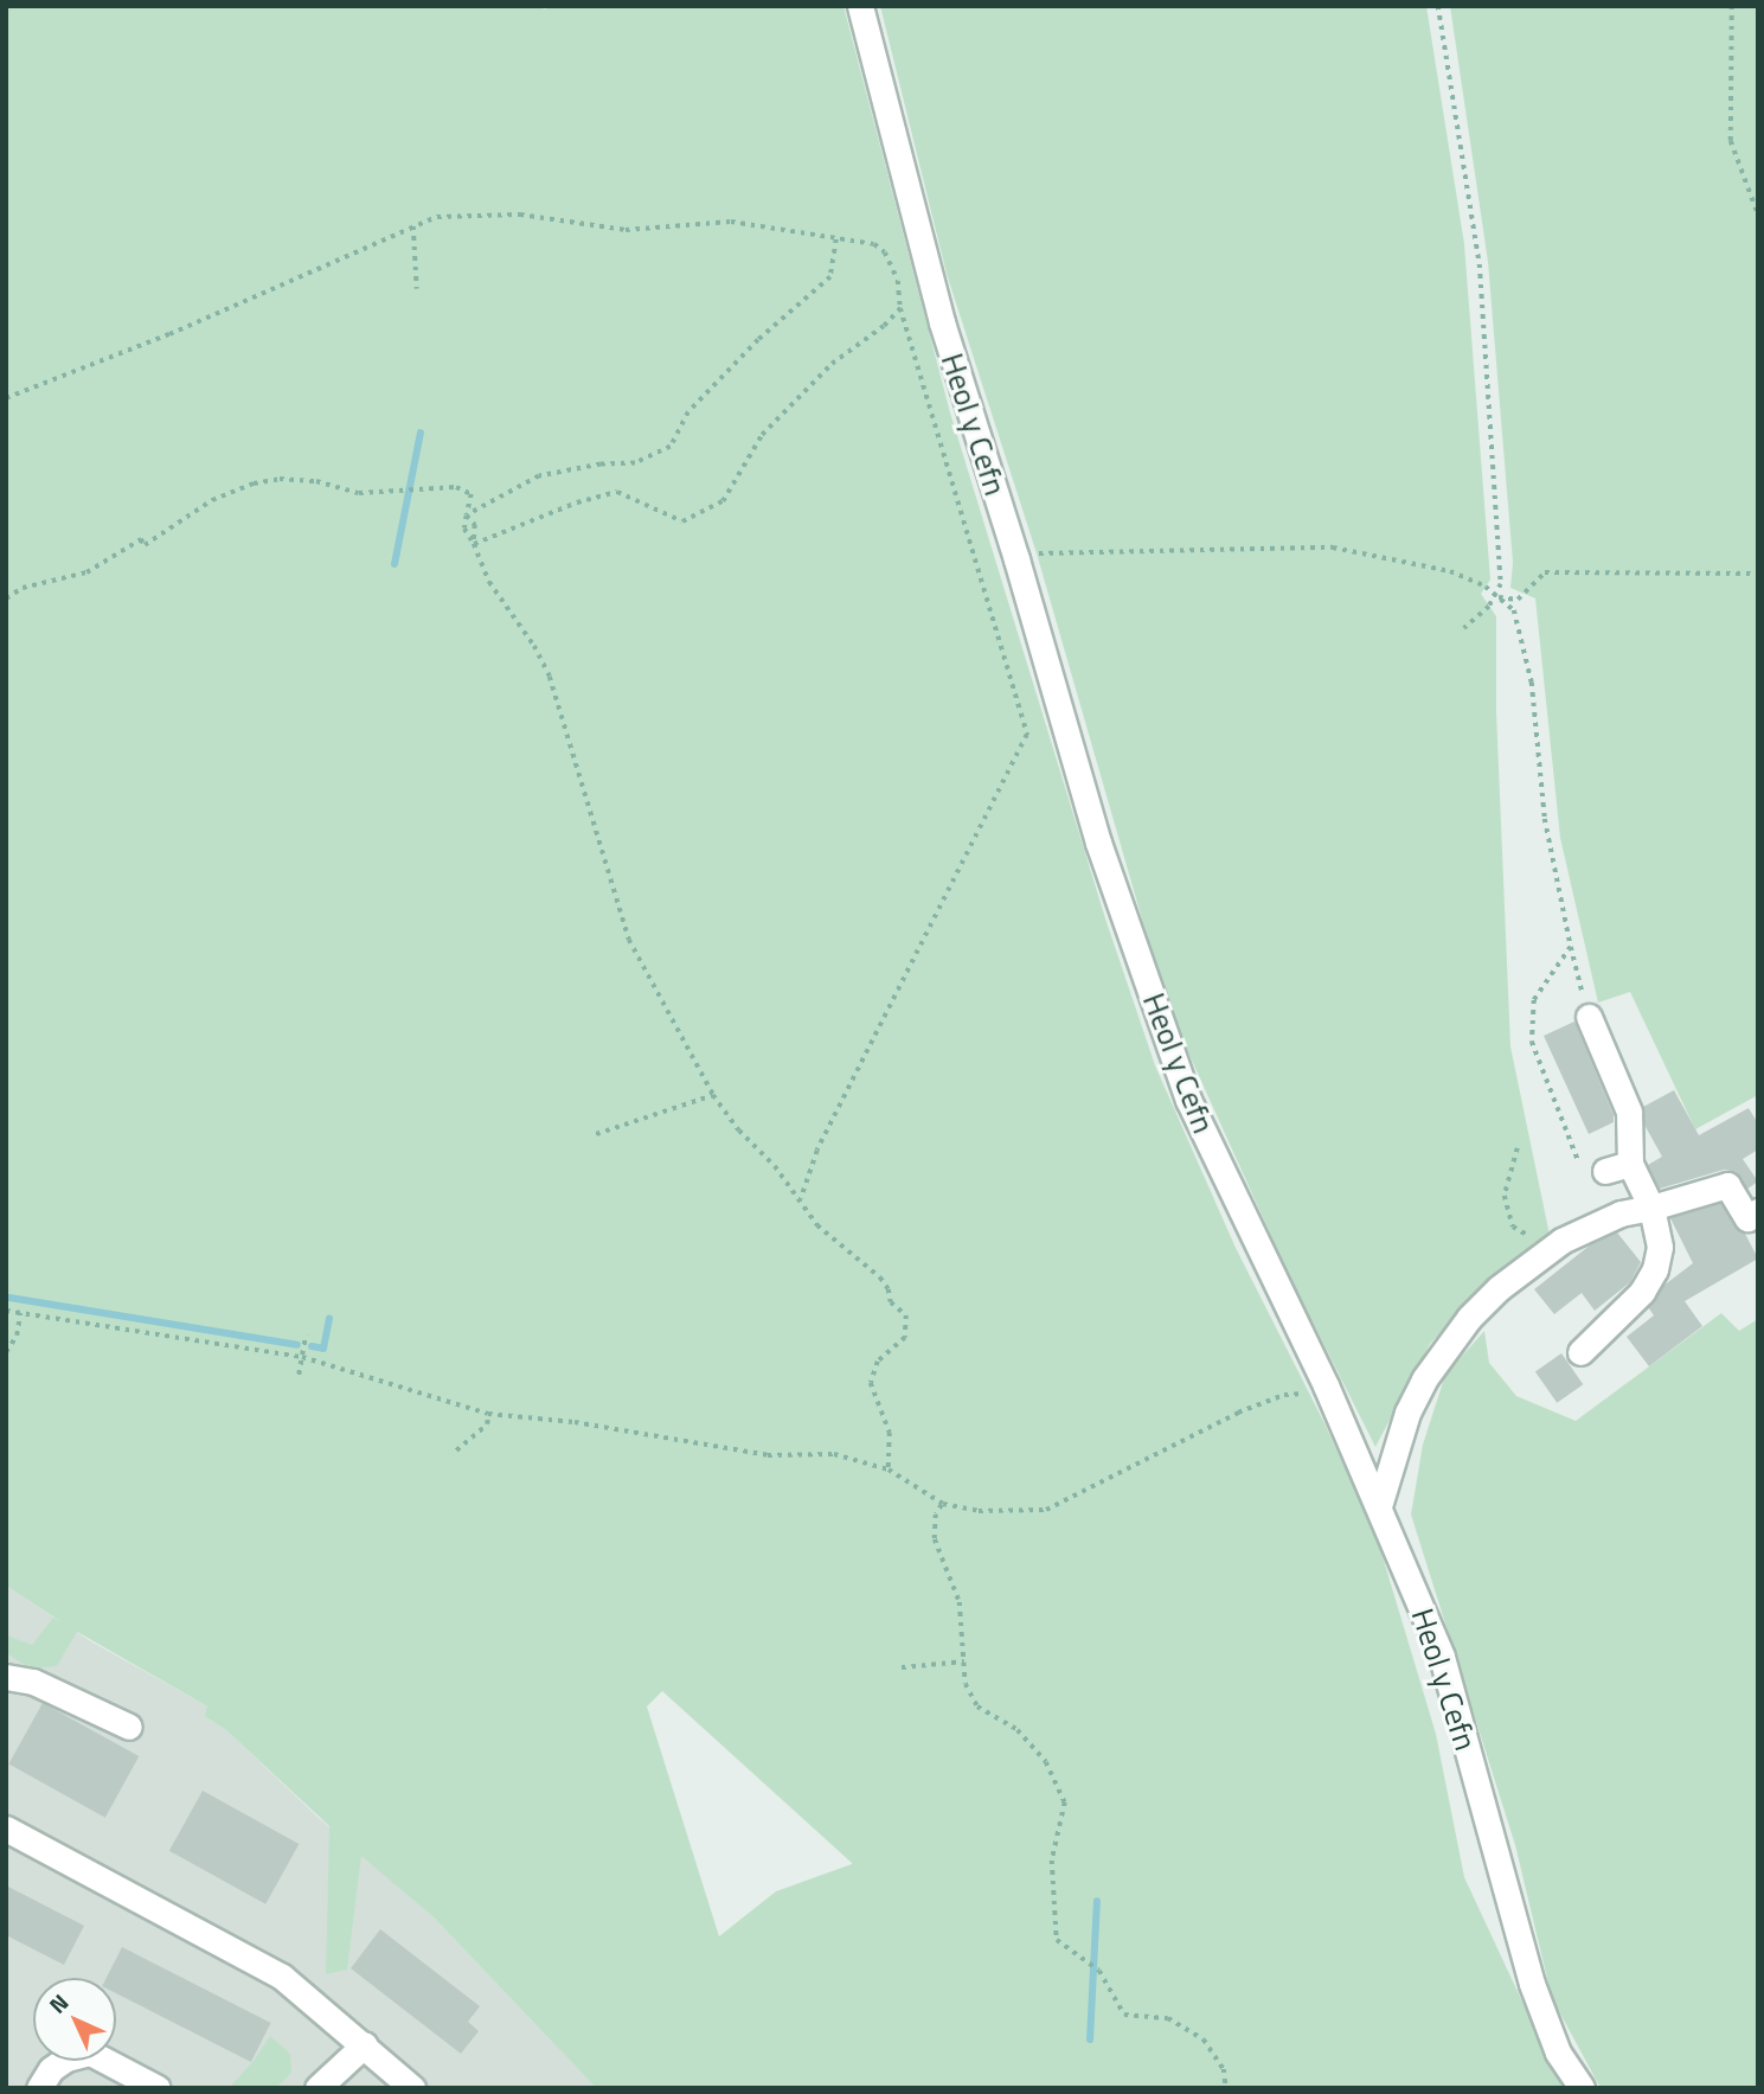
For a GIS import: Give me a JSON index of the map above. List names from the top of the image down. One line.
{"streets":{"street":["Heol y Cefn"]},"north":"top left"}
